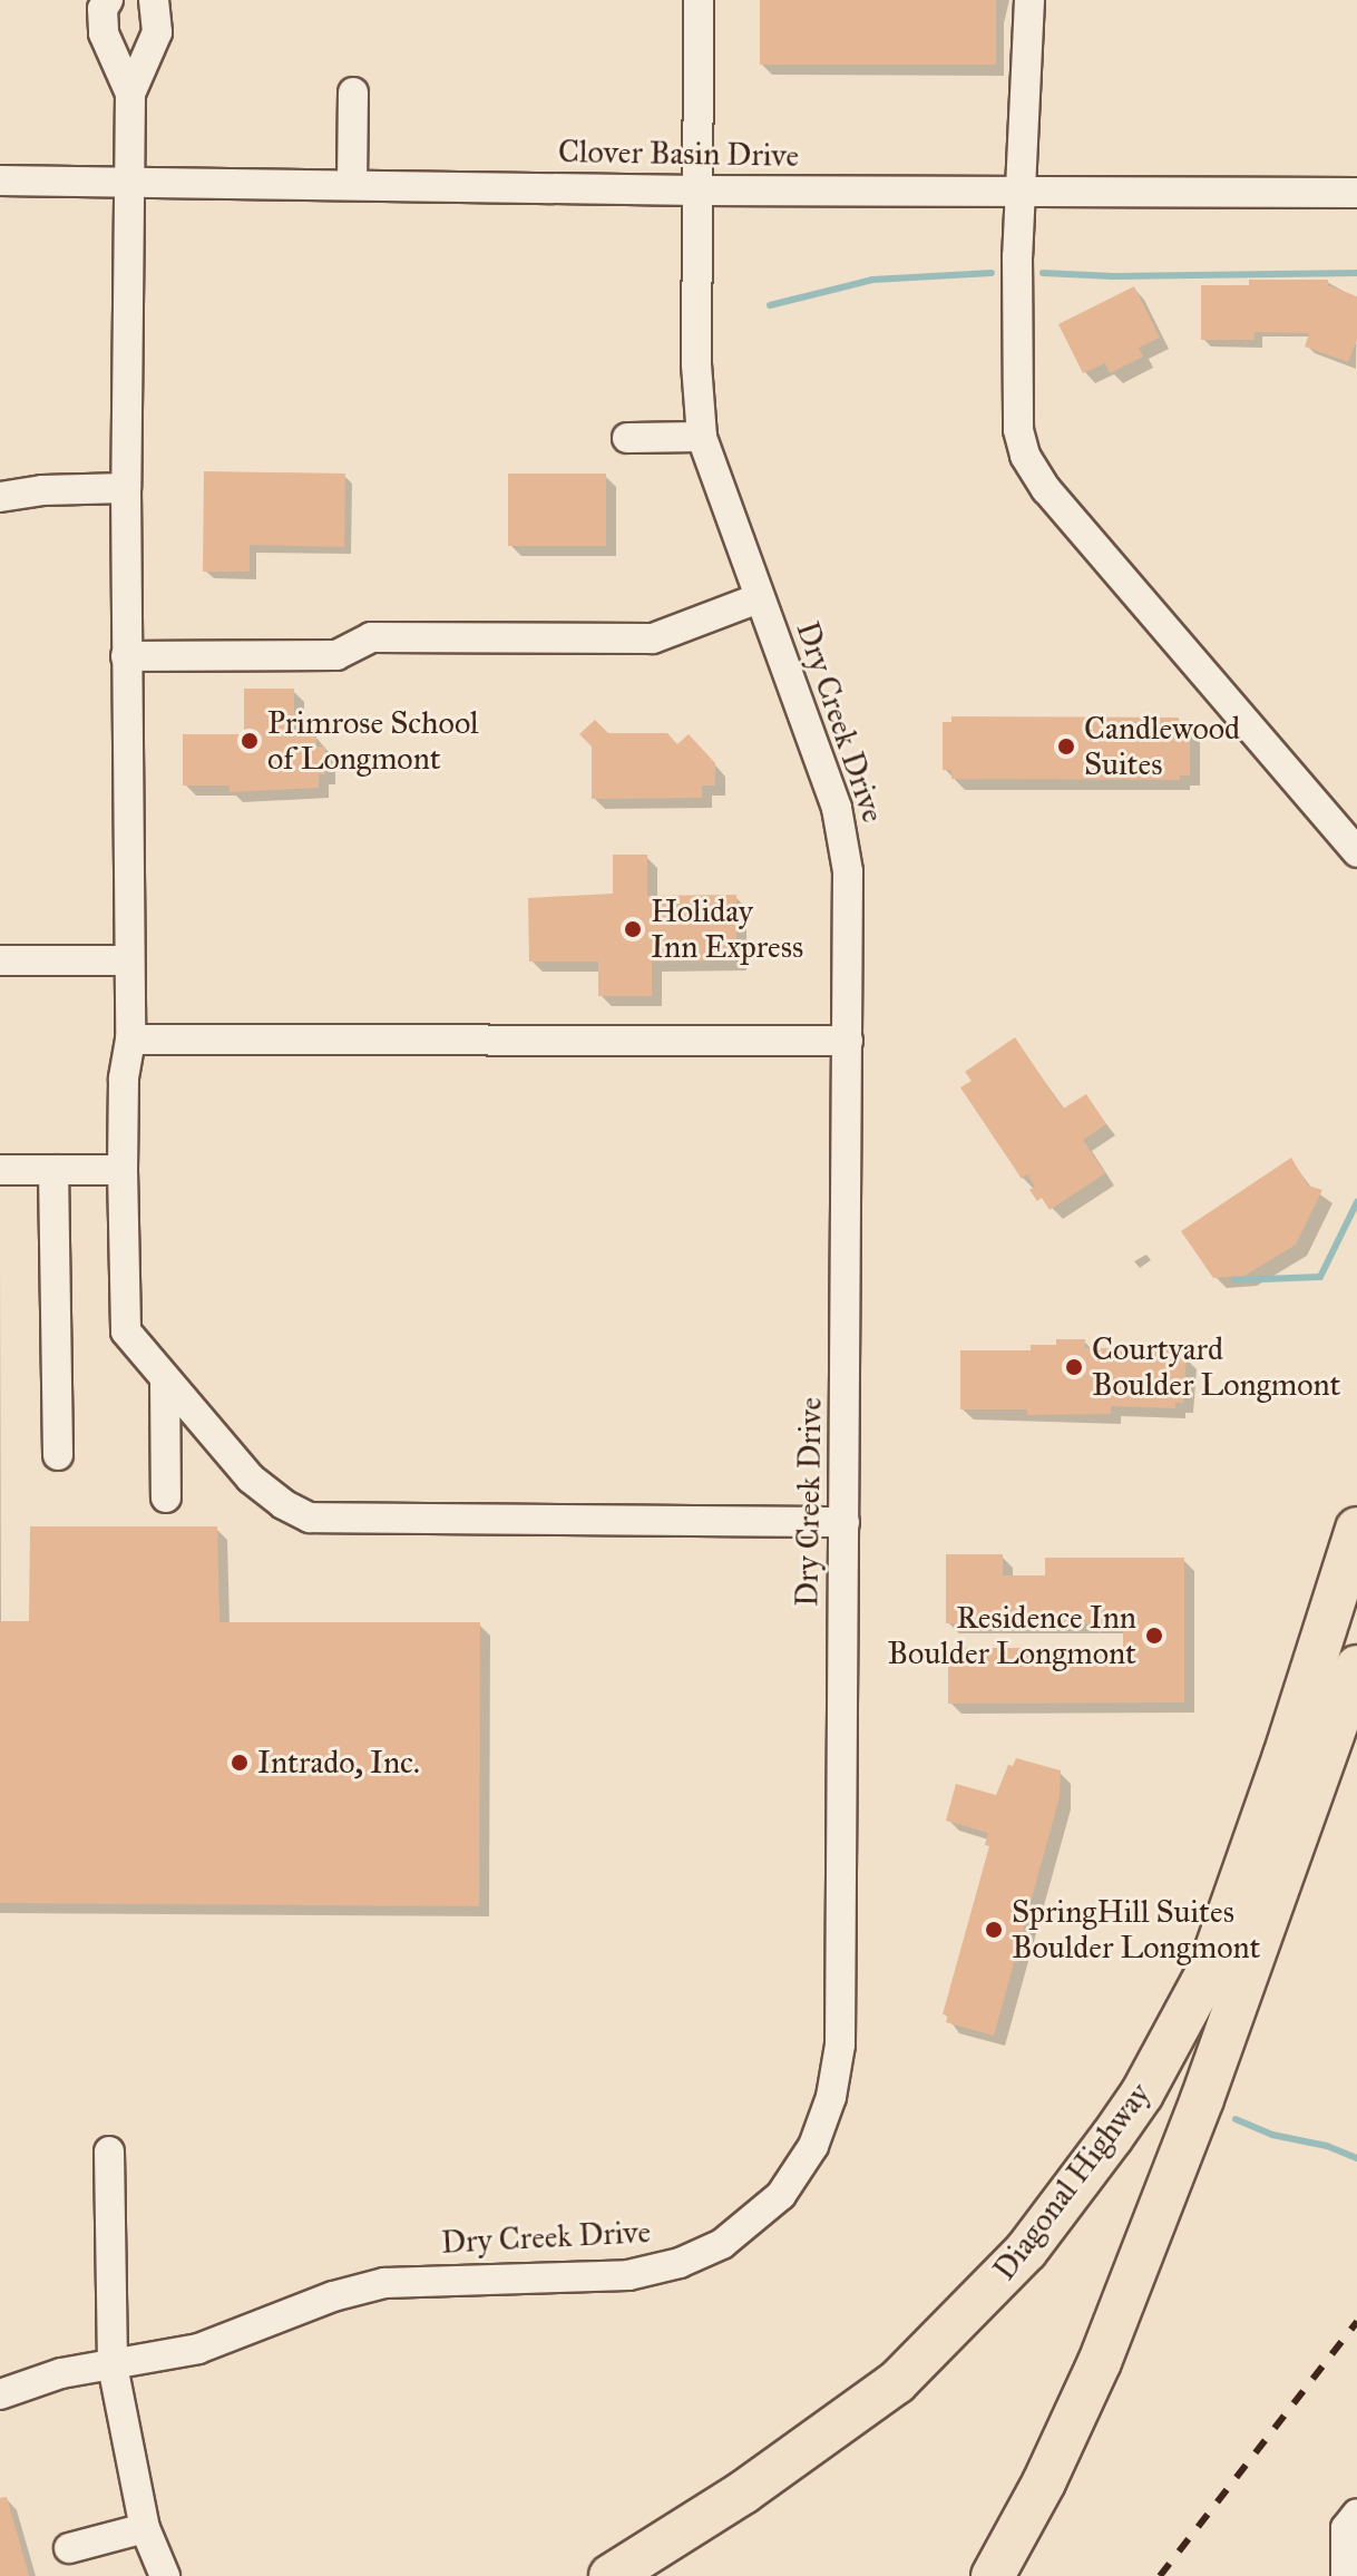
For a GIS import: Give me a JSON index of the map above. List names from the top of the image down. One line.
{"streets":{"highway":["Diagonal Highway"],"street":["Clover Basin Drive","Dry Creek Drive"]},"crossings":[["Clover Basin Drive","Dry Creek Drive"]],"places":["Primrose School of Longmont","Candlewood Suites","Holiday Inn Express","Courtyard Boulder Longmont","Residence Inn Boulder Longmont","Intrado, Inc.","SpringHill Suites Boulder Longmont"]}
